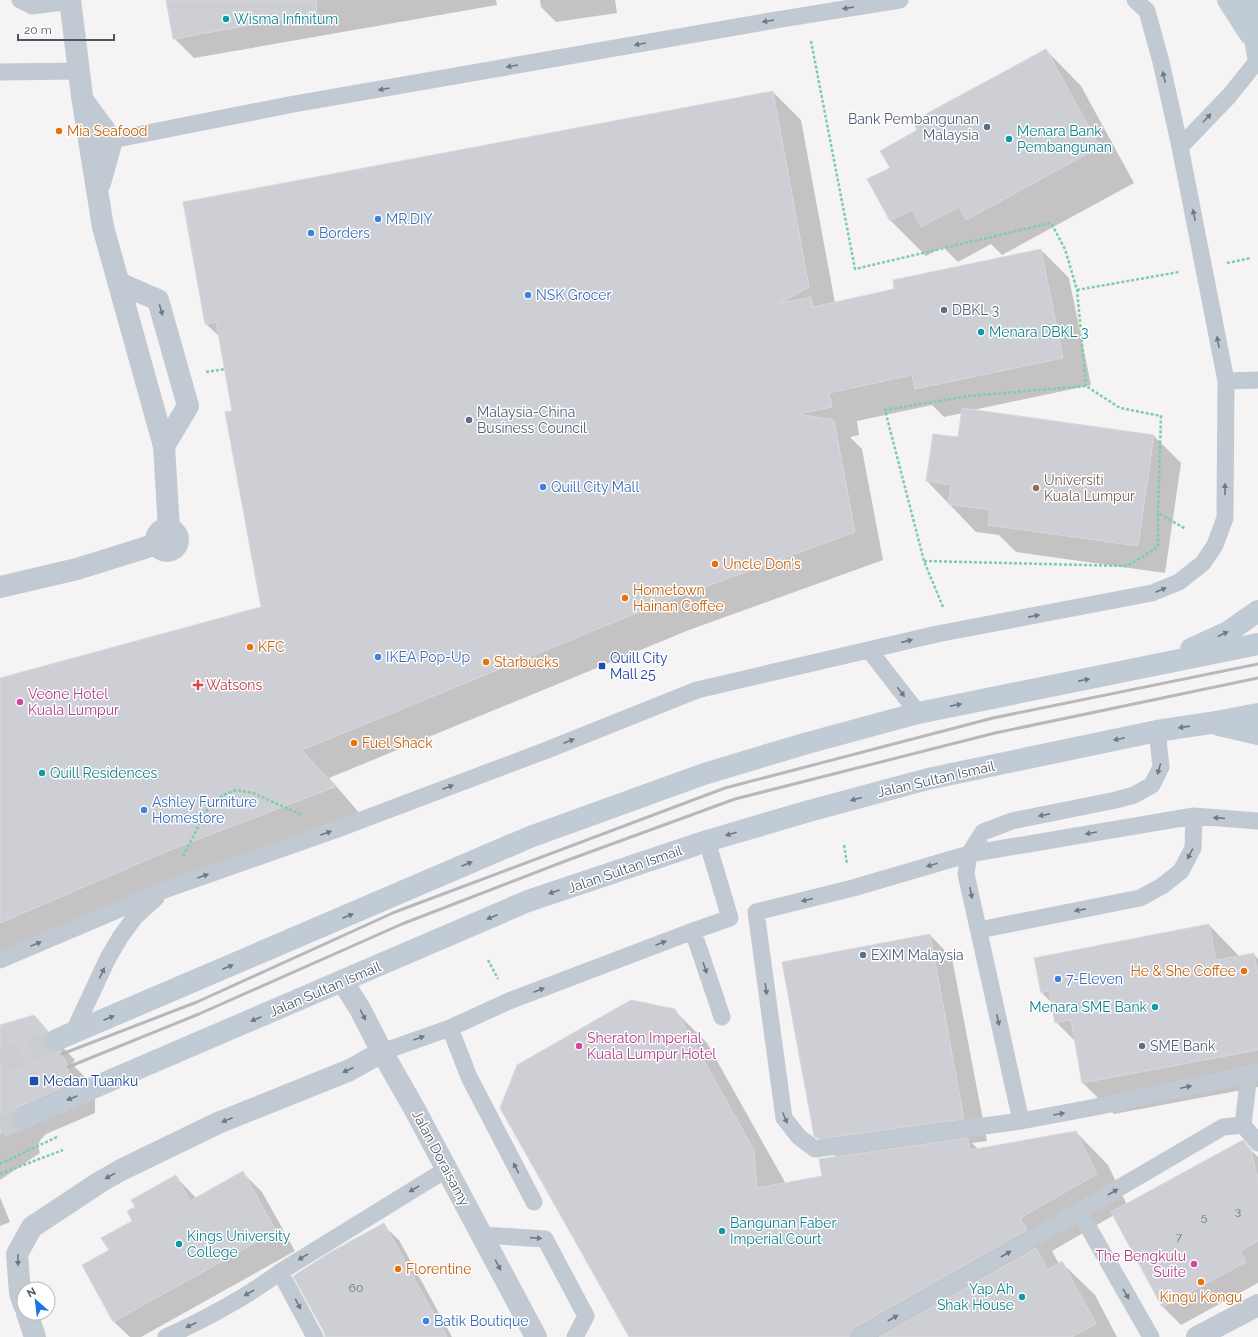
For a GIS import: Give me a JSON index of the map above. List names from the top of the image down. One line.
{"streets":{"main road":["Jalan Sultan Ismail"],"street":["Jalan Doraisamy"]},"crossings":[["Jalan Sultan Ismail","Jalan Doraisamy"]],"one_way":["Jalan Doraisamy"],"places":{"other":["Wisma Infinitum","Bank Pembangunan Malaysia","Mia Seafood","Menara Bank Pembangunan","MR.DIY","Borders","NSK Grocer","DBKL 3","Menara DBKL 3","Malaysia-China Business Council","Quill City Mall","Universiti Kuala Lumpur","Uncle Don's","Hometown Hainan Coffee","KFC","IKEA Pop-Up","Starbucks","Veone Hotel Kuala Lumpur","Fuel Shack","Quill Residences","Ashley Furniture Homestore","EXIM Malaysia","He & She Coffee","7-Eleven","Menara SME Bank","Sheraton Imperial Kuala Lumpur Hotel","SME Bank","Bangunan Faber Imperial Court","Kings University College","The Bengkulu Suite","Florentine","Kingu Kongu","Yap Ah Shak House","Batik Boutique"],"transit":["Quill City Mall 25","Medan Tuanku"],"health":["Watsons"]},"house_numbers":["3","5","7","60"],"scale_bar":"20 m","north":"top left"}
